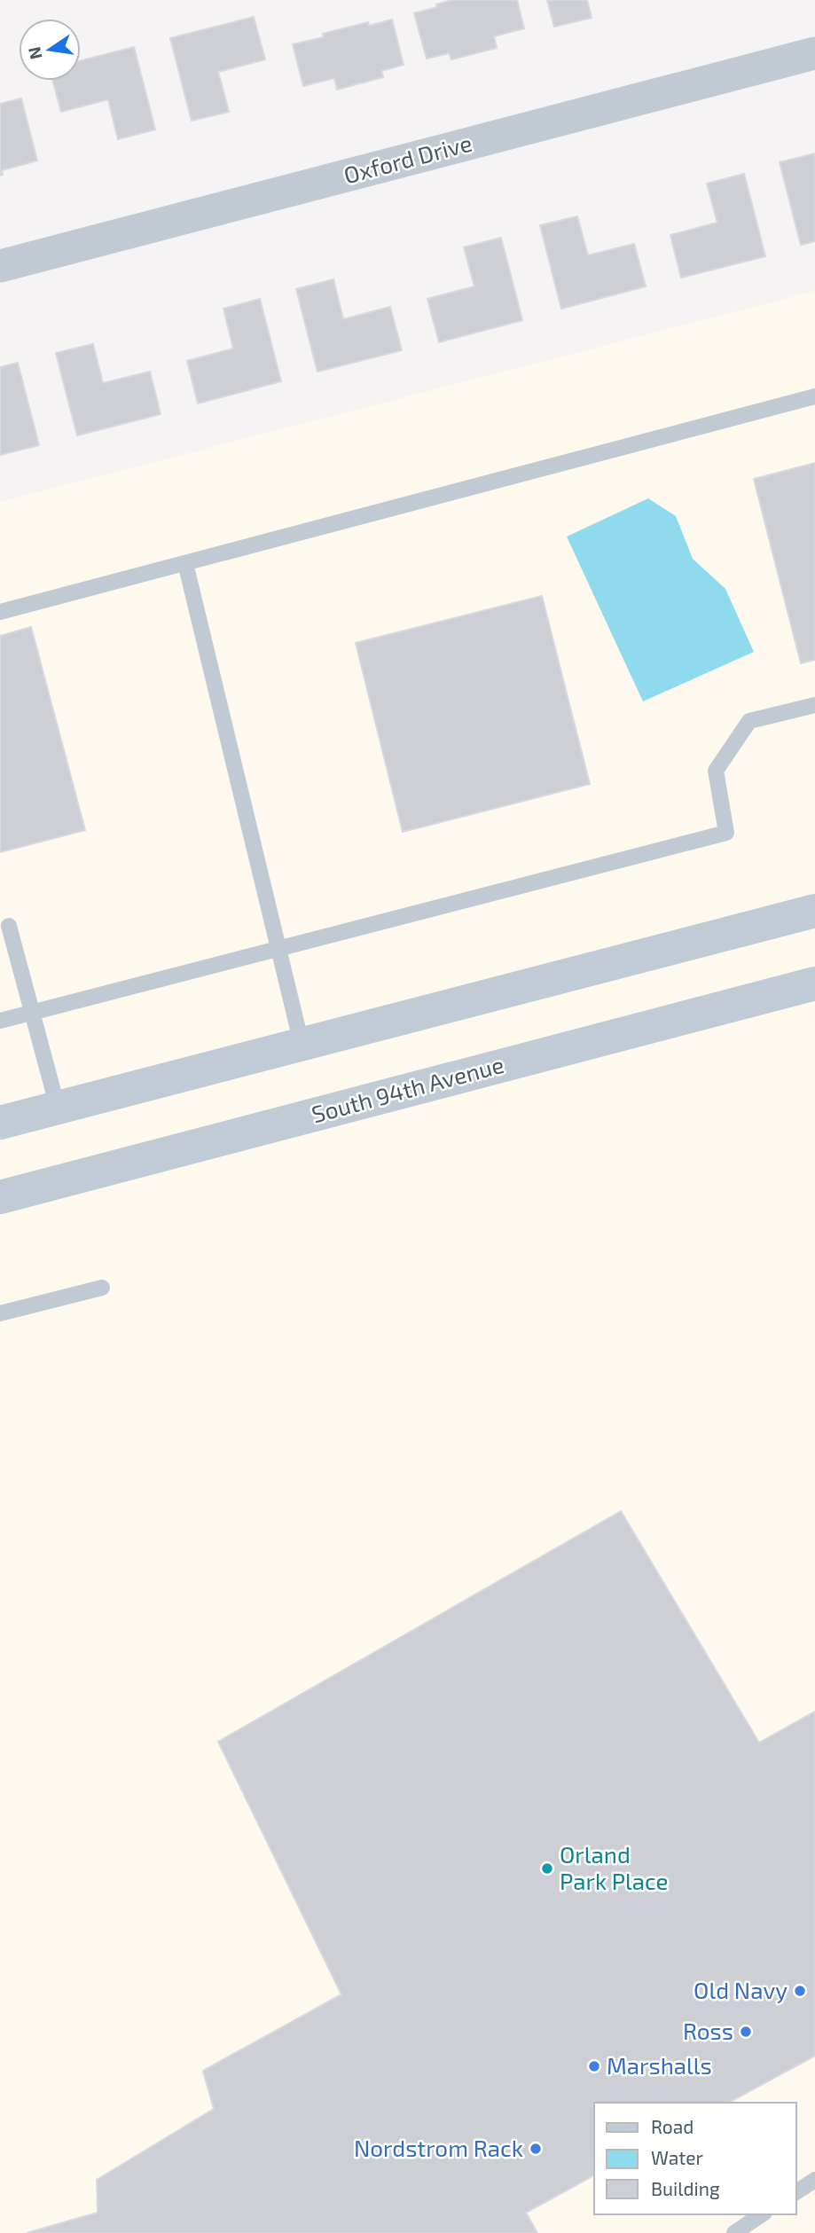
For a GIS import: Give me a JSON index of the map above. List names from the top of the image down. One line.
{"streets":{"street":["Oxford Drive","South 94th Avenue"]},"places":["Orland Park Place","Old Navy","Ross","Marshalls","Nordstrom Rack"],"legend":["Road","Water","Building"],"north":"left"}
